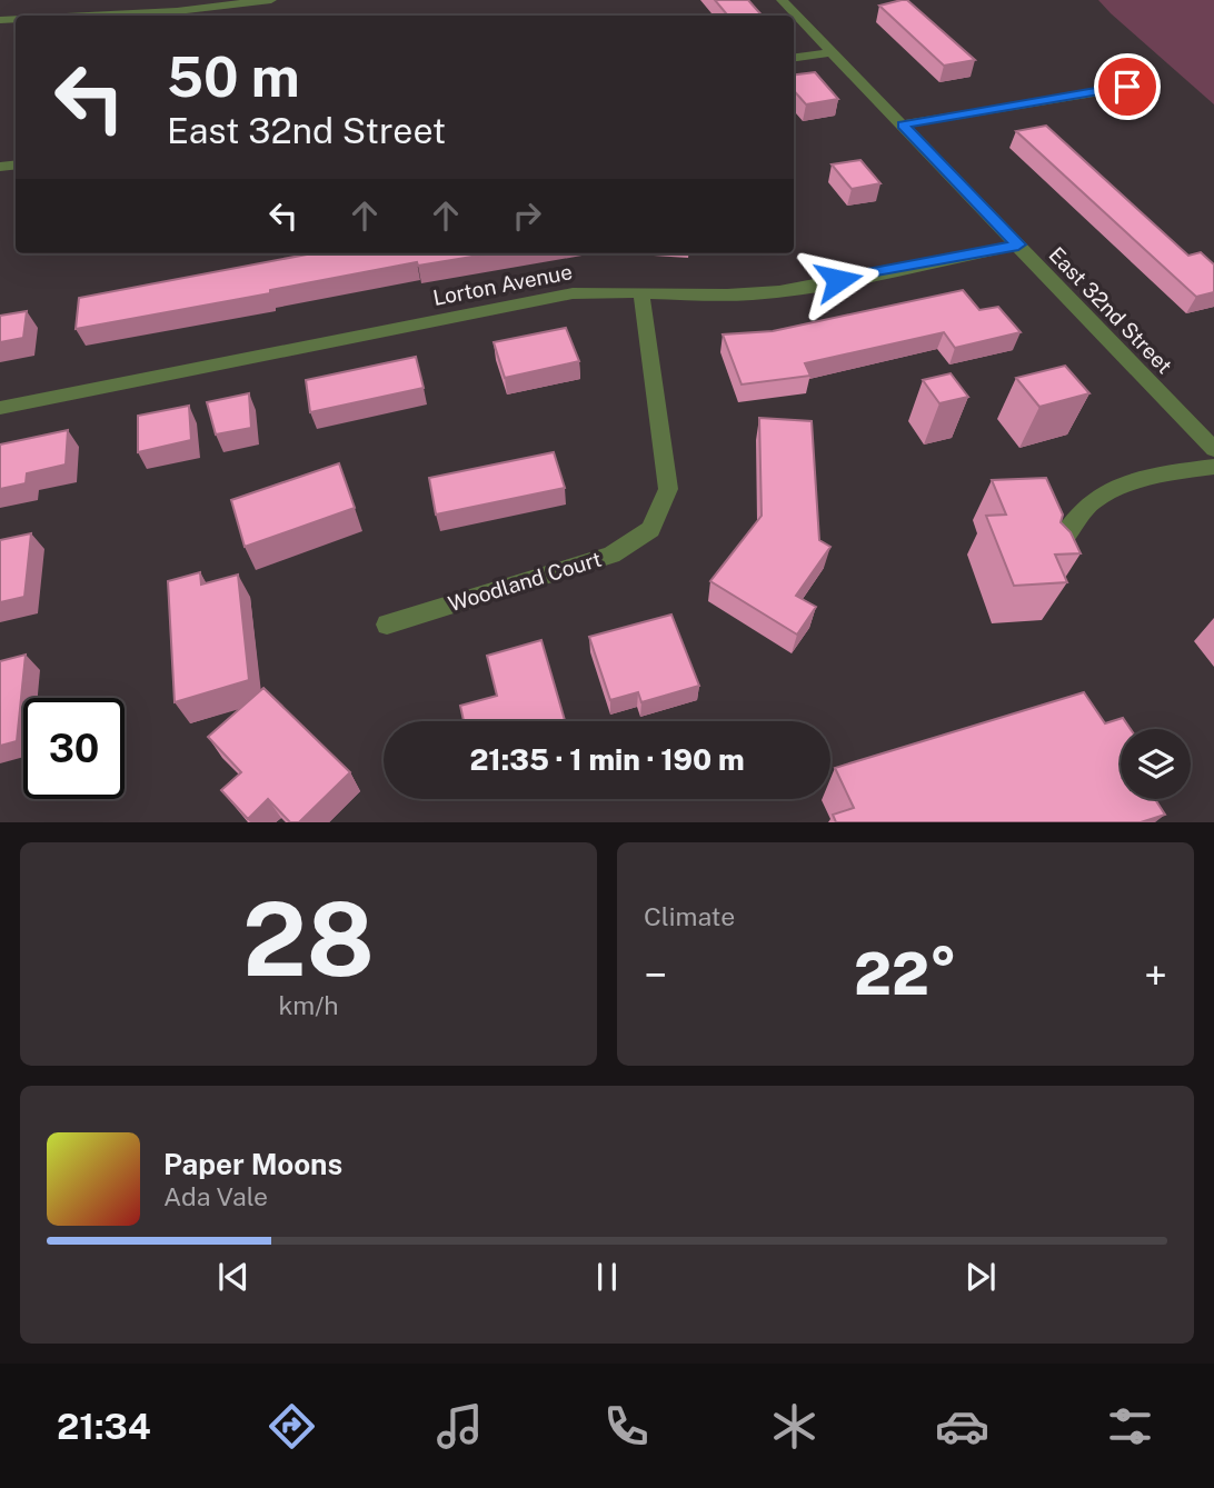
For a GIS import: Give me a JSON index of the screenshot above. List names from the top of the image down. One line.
{"streets":{"street":["Lorton Avenue","East 32nd Street","Woodland Court"]},"crossings":[["Lorton Avenue","East 32nd Street"],["Lorton Avenue","Woodland Court"]],"page":{"turn":["50 m","East 32nd Street"],"limit":"30","trip":"21:35 · 1 min · 190 m","tile":[["28","km/h"],"Climate"],"heat":["−","22°","+"],"song":["Paper Moons","Ada Vale"],"tabs":"21:34"}}
